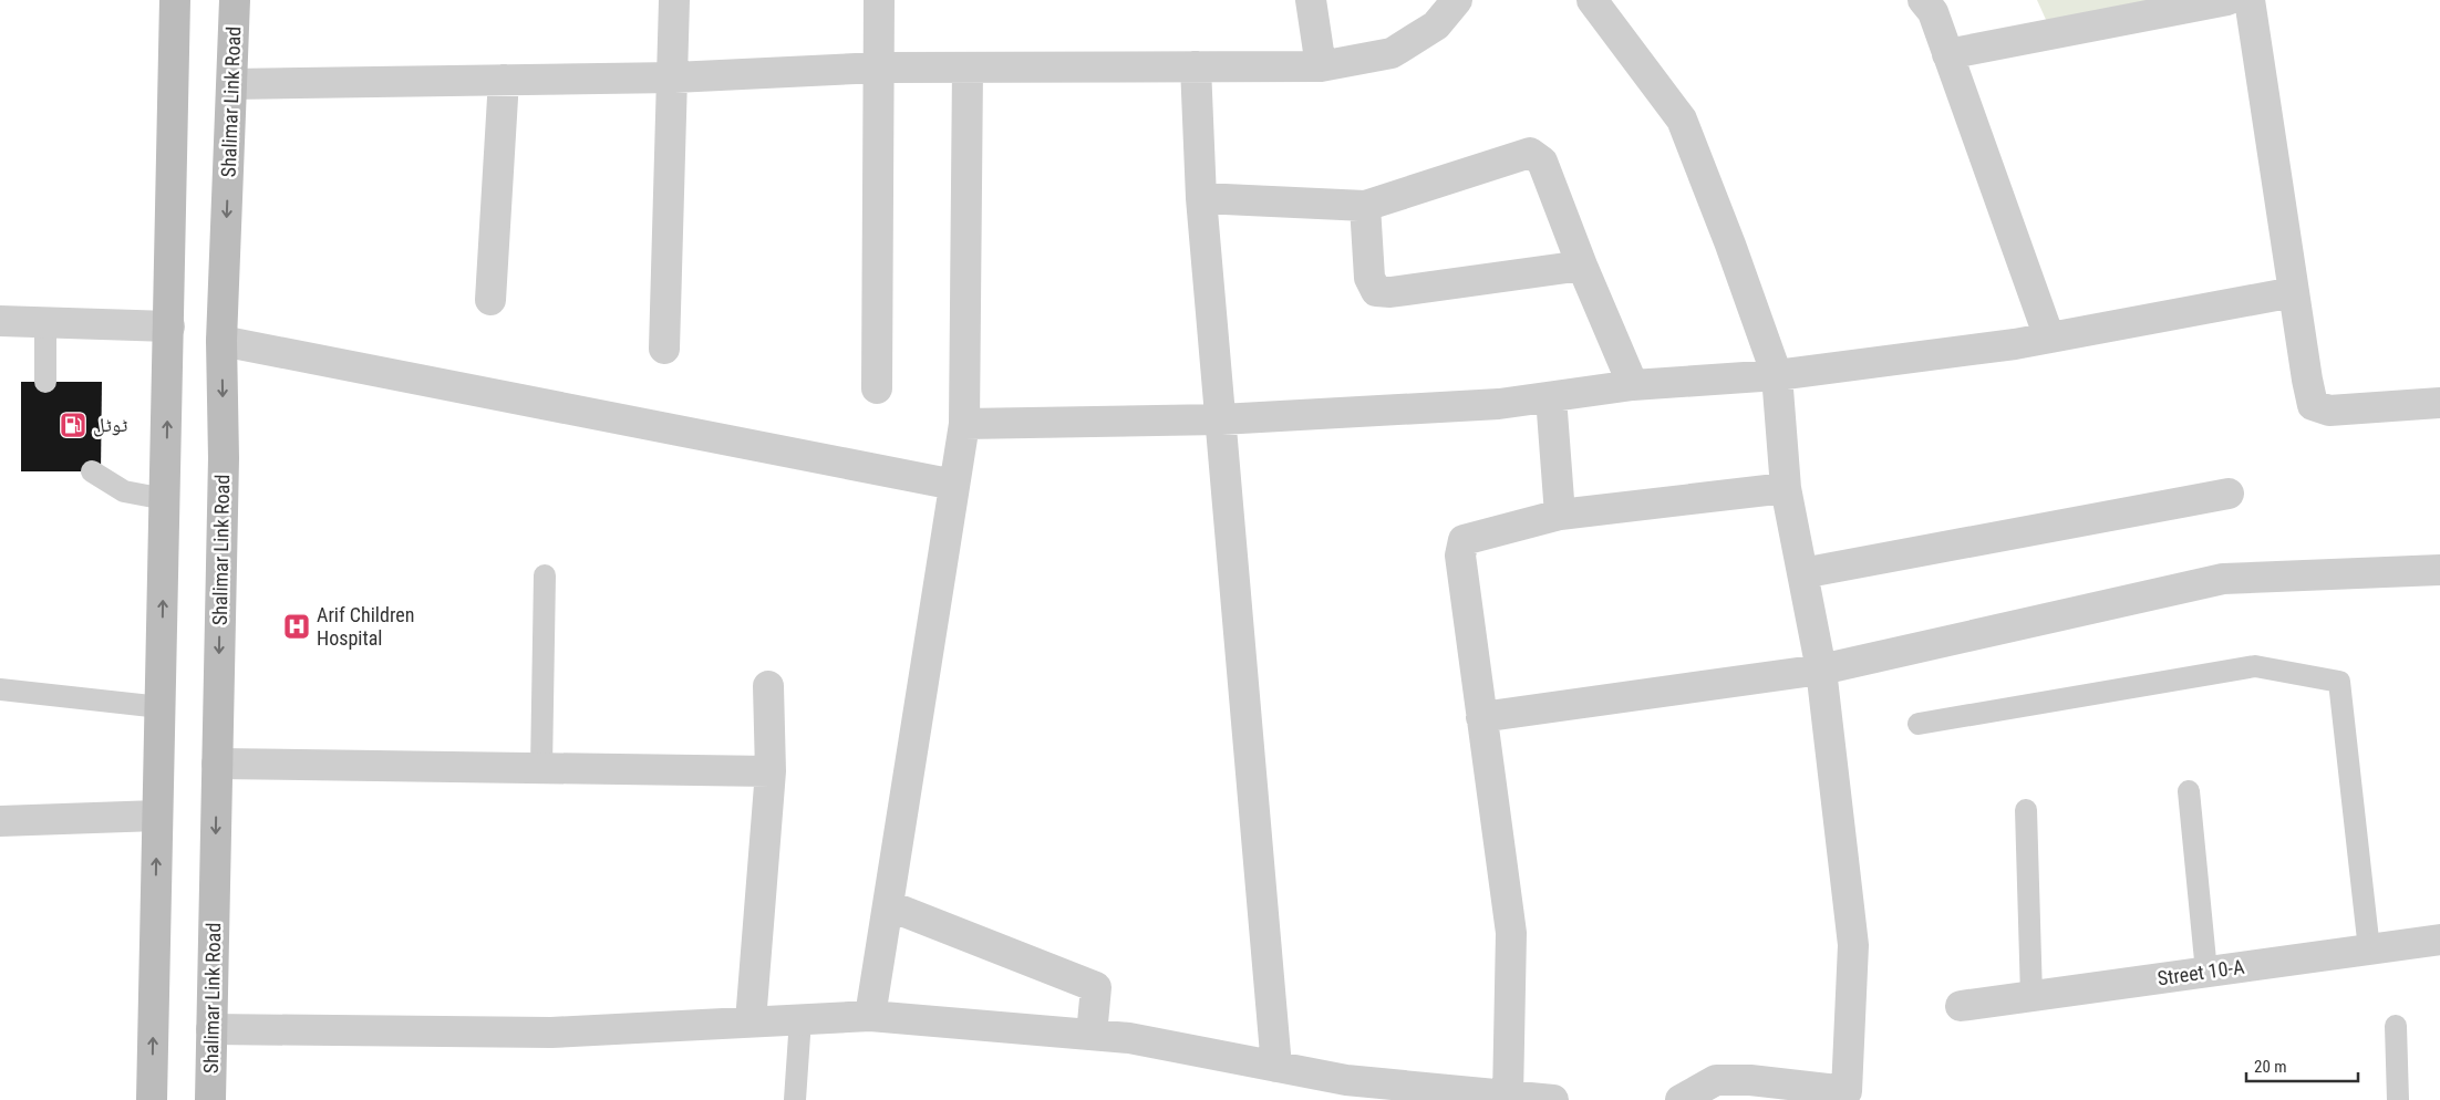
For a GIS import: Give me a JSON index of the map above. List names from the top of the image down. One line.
{"streets":{"main road":["Shalimar Link Road"],"street":["Street 10-A"]},"places":{"fuel station":["ٹوٹل"],"hospital":["Arif Children Hospital"]},"scale_bar":"20 m"}
